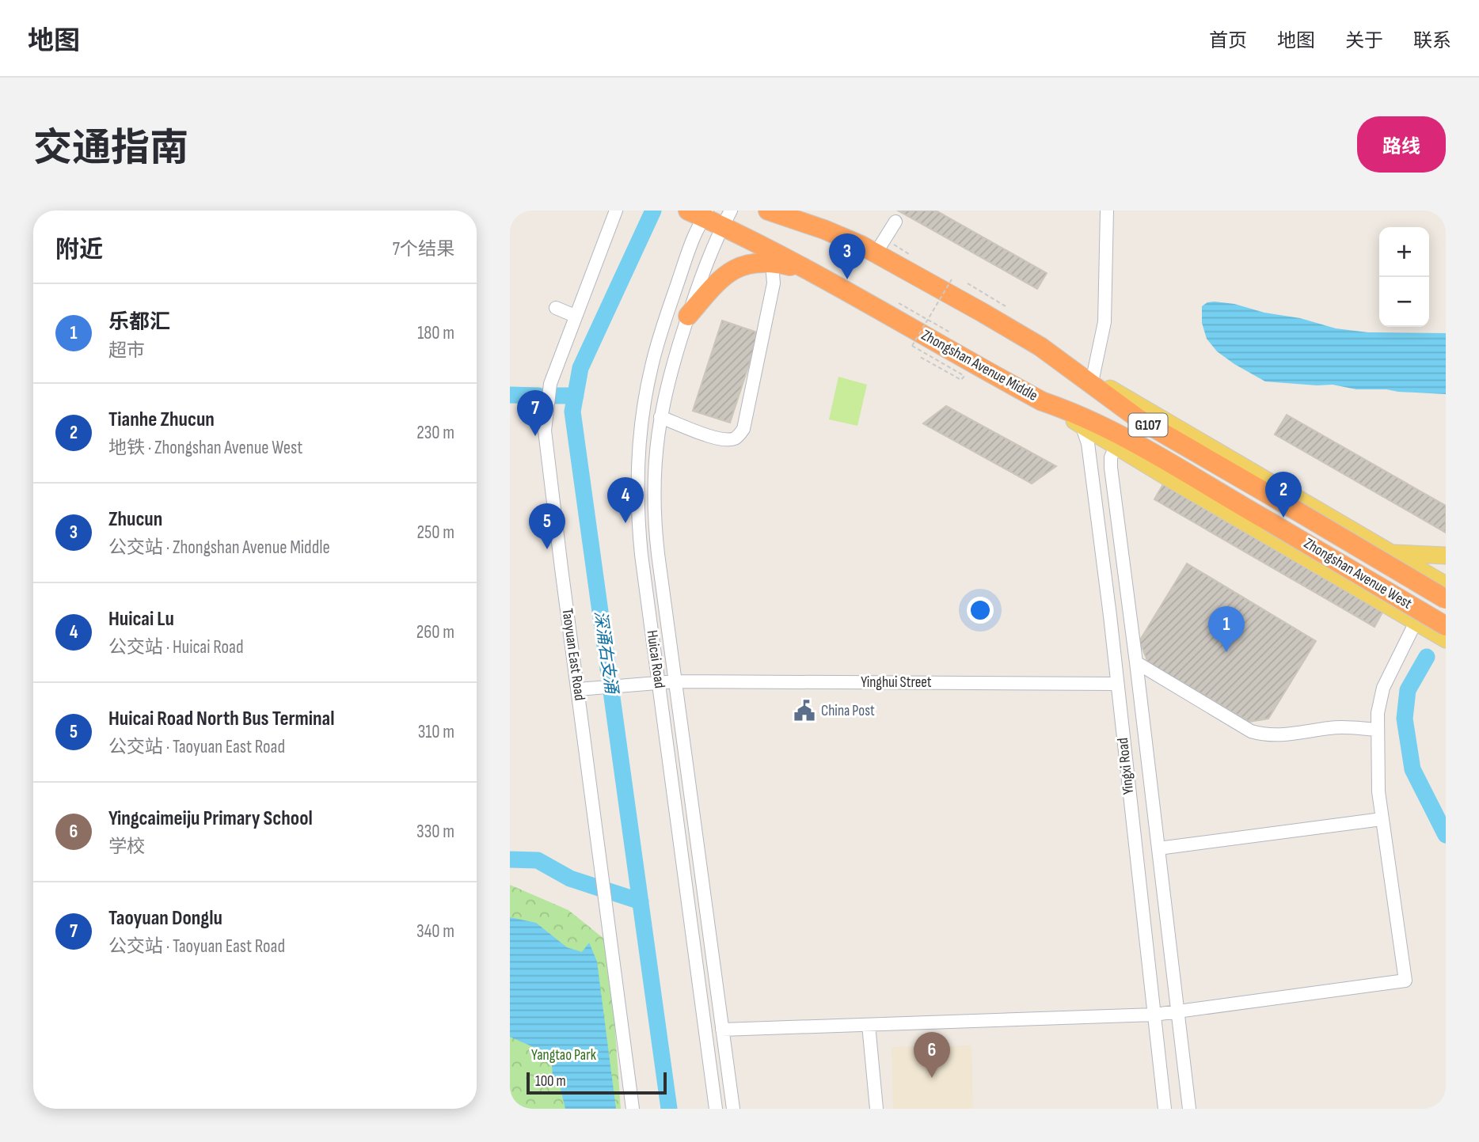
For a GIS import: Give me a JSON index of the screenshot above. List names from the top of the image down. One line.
{"streets":{"highway":["Zhongshan Avenue Middle","G107","Zhongshan Avenue West"],"street":["Taoyuan East Road","Huicai Road","Yinghui Street","Yingxi Road"]},"crossings":[["Zhongshan Avenue Middle","Zhongshan Avenue West"],["Zhongshan Avenue Middle","Huicai Road"],["G107","Zhongshan Avenue West"],["Taoyuan East Road","Yinghui Street"],["Huicai Road","Yinghui Street"],["Yinghui Street","Yingxi Road"]],"water":["深涌右支涌"],"parks":["Yangtao Park"],"places":{"public building":["China Post"]},"scale_bar":"100 m","page":{"header":"地图","nav":["首页","地图","关于","联系"],"title":"交通指南","buttons":"路线","heading":["附近","7个结果"],"map_buttons":["+","−"],"pins":["3","7","2","4","5","1","6"],"list":[{"mark":"1","name":"乐都汇","note":"超市","value":"180 m"},{"mark":"2","name":"Tianhe Zhucun","note":"地铁 · Zhongshan Avenue West","value":"230 m"},{"mark":"3","name":"Zhucun","note":"公交站 · Zhongshan Avenue Middle","value":"250 m"},{"mark":"4","name":"Huicai Lu","note":"公交站 · Huicai Road","value":"260 m"},{"mark":"5","name":"Huicai Road North Bus Terminal","note":"公交站 · Taoyuan East Road","value":"310 m"},{"mark":"6","name":"Yingcaimeiju Primary School","note":"学校","value":"330 m"},{"mark":"7","name":"Taoyuan Donglu","note":"公交站 · Taoyuan East Road","value":"340 m"}],"scale":"100 m"}}
